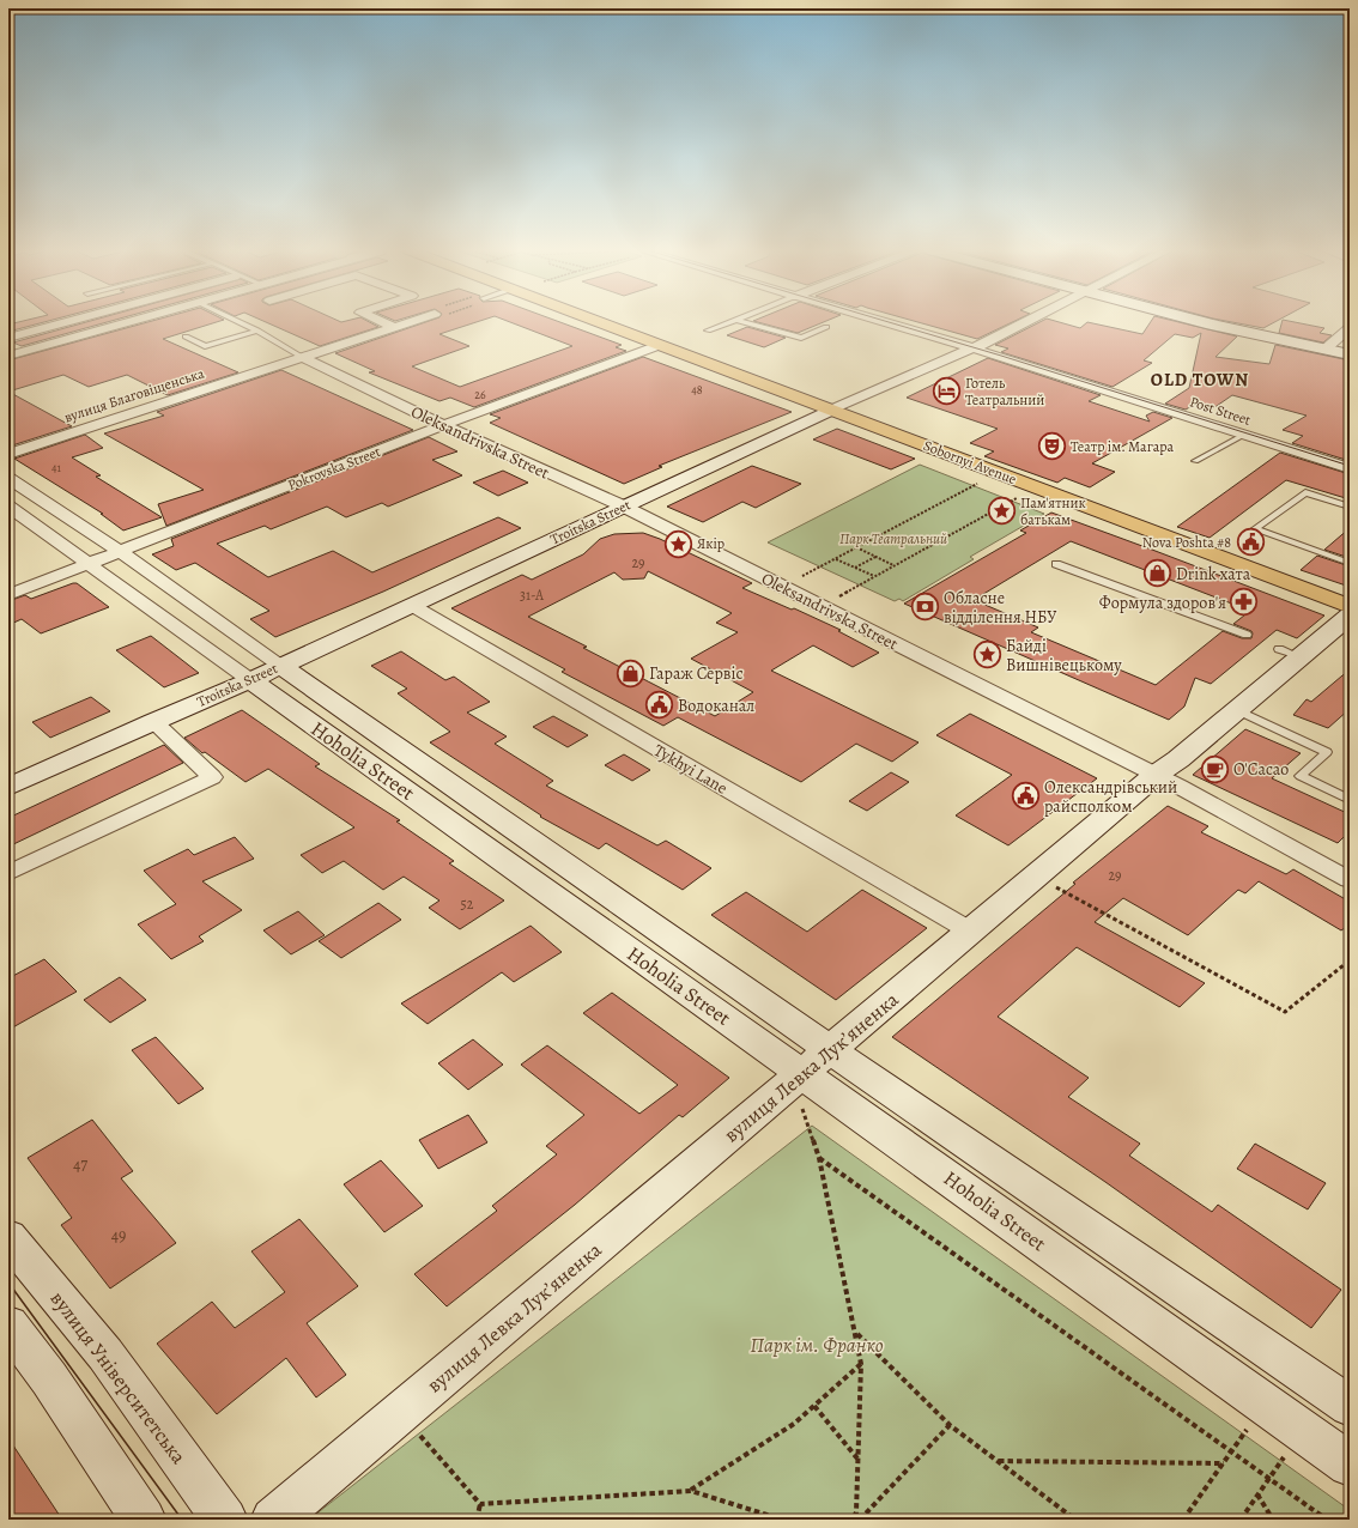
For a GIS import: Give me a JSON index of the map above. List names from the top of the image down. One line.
{"streets":{"main road":["Sobornyi Avenue"],"street":["вулиця Благовіщенська","Post Street","Oleksandrivska Street","Pokrovska Street","Troitska Street","Hoholia Street","Tykhyi Lane","вулиця Левка Лукʼяненка","вулиця Університетська"]},"crossings":[["вулиця Благовіщенська","Oleksandrivska Street"],["Post Street","Troitska Street"],["Oleksandrivska Street","Pokrovska Street"],["Oleksandrivska Street","Troitska Street"],["Oleksandrivska Street","вулиця Левка Лукʼяненка"],["Sobornyi Avenue","Pokrovska Street"],["Sobornyi Avenue","Troitska Street"],["Pokrovska Street","Hoholia Street"],["Troitska Street","Hoholia Street"],["Troitska Street","Tykhyi Lane"],["Hoholia Street","вулиця Левка Лукʼяненка"],["Tykhyi Lane","вулиця Левка Лукʼяненка"]],"districts":["OLD TOWN"],"parks":["Парк Театральний","Парк ім. Франко"],"places":{"hotel":["Готель Театральний"],"theatre":["Театр ім. Магара"],"place":["Пам'ятник батькам","Якір","Байді Вишнівецькому"],"public building":["Nova Poshta #8","Водоканал","Олександрівський райсполком"],"shop":["Drink хата","Гараж Сервіс"],"pharmacy":["Формула здоров'я"],"bank":["Обласне відділення НБУ"],"cafe":["O'Cacao"]},"house_numbers":["48","26","41","29","31-А","29","52","47","49"]}
